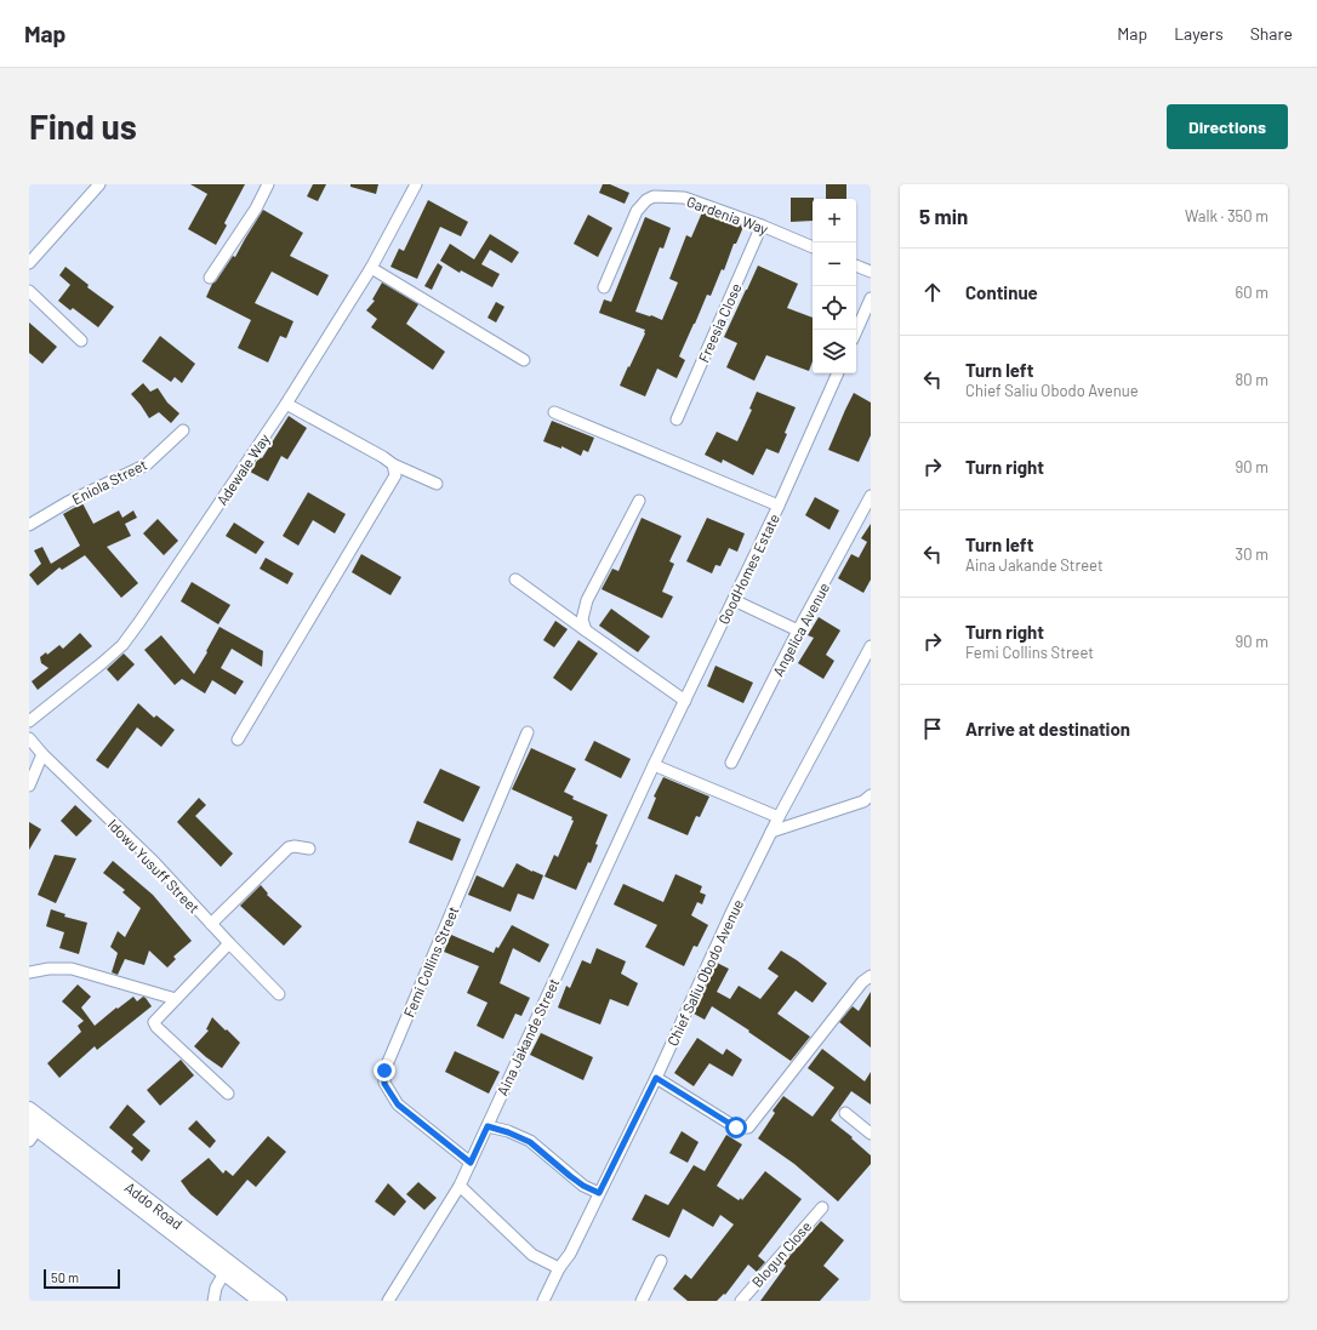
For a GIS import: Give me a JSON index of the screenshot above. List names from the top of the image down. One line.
{"streets":{"main road":["Addo Road"],"street":["Gardenia Way","Freesia Close","Adewale Way","Eniola Street","GoodHomes Estate","Angelica Avenue","Idowu Yusuff Street","Femi Collins Street","Chief Saliu Obodo Avenue","Aina Jakande Street","Blogun Close"]},"crossings":[["Gardenia Way","Freesia Close"],["GoodHomes Estate","Aina Jakande Street"],["Femi Collins Street","Aina Jakande Street"]],"scale_bar":"50 m","page":{"header":"Map","nav":["Map","Layers","Share"],"buttons":"Directions","title":"Find us","heading":["5 min","Walk · 350 m"],"map_buttons":["+","−"],"list":[["Continue","60 m"],["Turn left","Chief Saliu Obodo Avenue","80 m"],["Turn right","90 m"],["Turn left","Aina Jakande Street","30 m"],["Turn right","Femi Collins Street","90 m"],"Arrive at destination"],"scale":"50 m"}}
